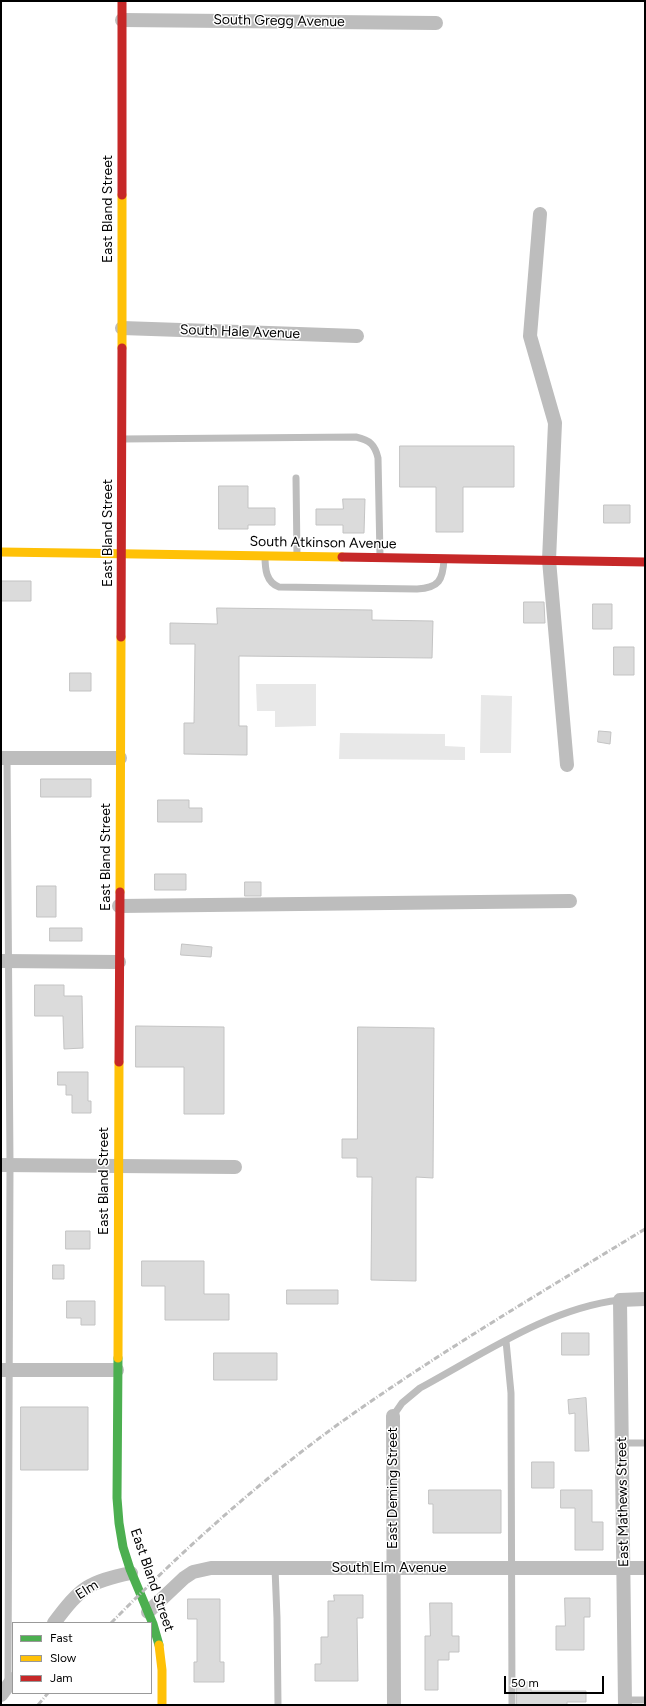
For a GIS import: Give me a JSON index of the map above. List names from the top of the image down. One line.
{"streets":{"street":["South Gregg Avenue","East Bland Street","South Hale Avenue","South Atkinson Avenue","East Deming Street","East Mathews Street","South Elm Avenue","Elm"]},"crossings":[["South Gregg Avenue","East Bland Street"],["East Bland Street","South Hale Avenue"],["East Bland Street","South Atkinson Avenue"],["East Bland Street","South Elm Avenue"],["East Bland Street","Elm"],["East Deming Street","South Elm Avenue"],["East Mathews Street","South Elm Avenue"]],"legend":["Fast","Slow","Jam"],"scale_bar":"50 m"}
